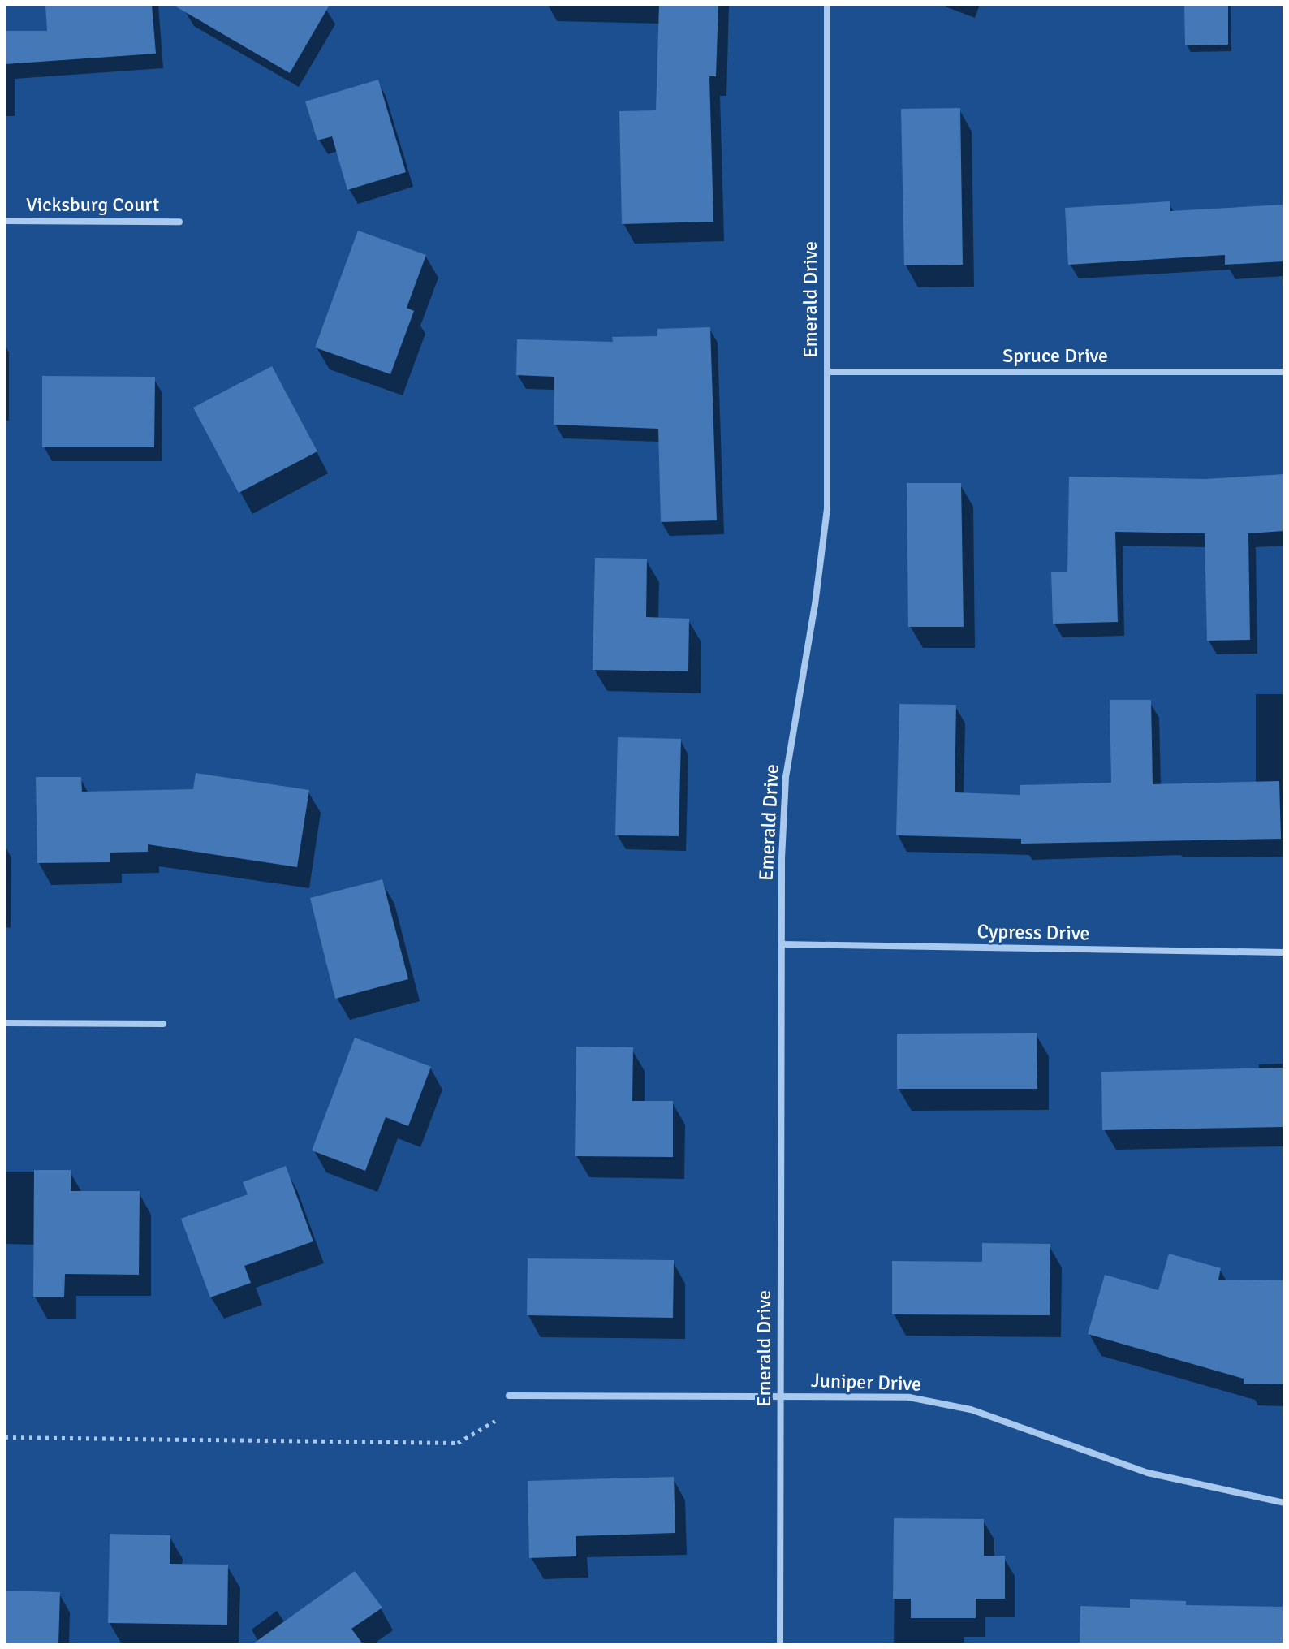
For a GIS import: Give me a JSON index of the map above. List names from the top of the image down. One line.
{"streets":{"street":["Vicksburg Court","Emerald Drive","Spruce Drive","Cypress Drive","Juniper Drive"]},"crossings":[["Emerald Drive","Spruce Drive"],["Emerald Drive","Cypress Drive"],["Emerald Drive","Juniper Drive"]]}
